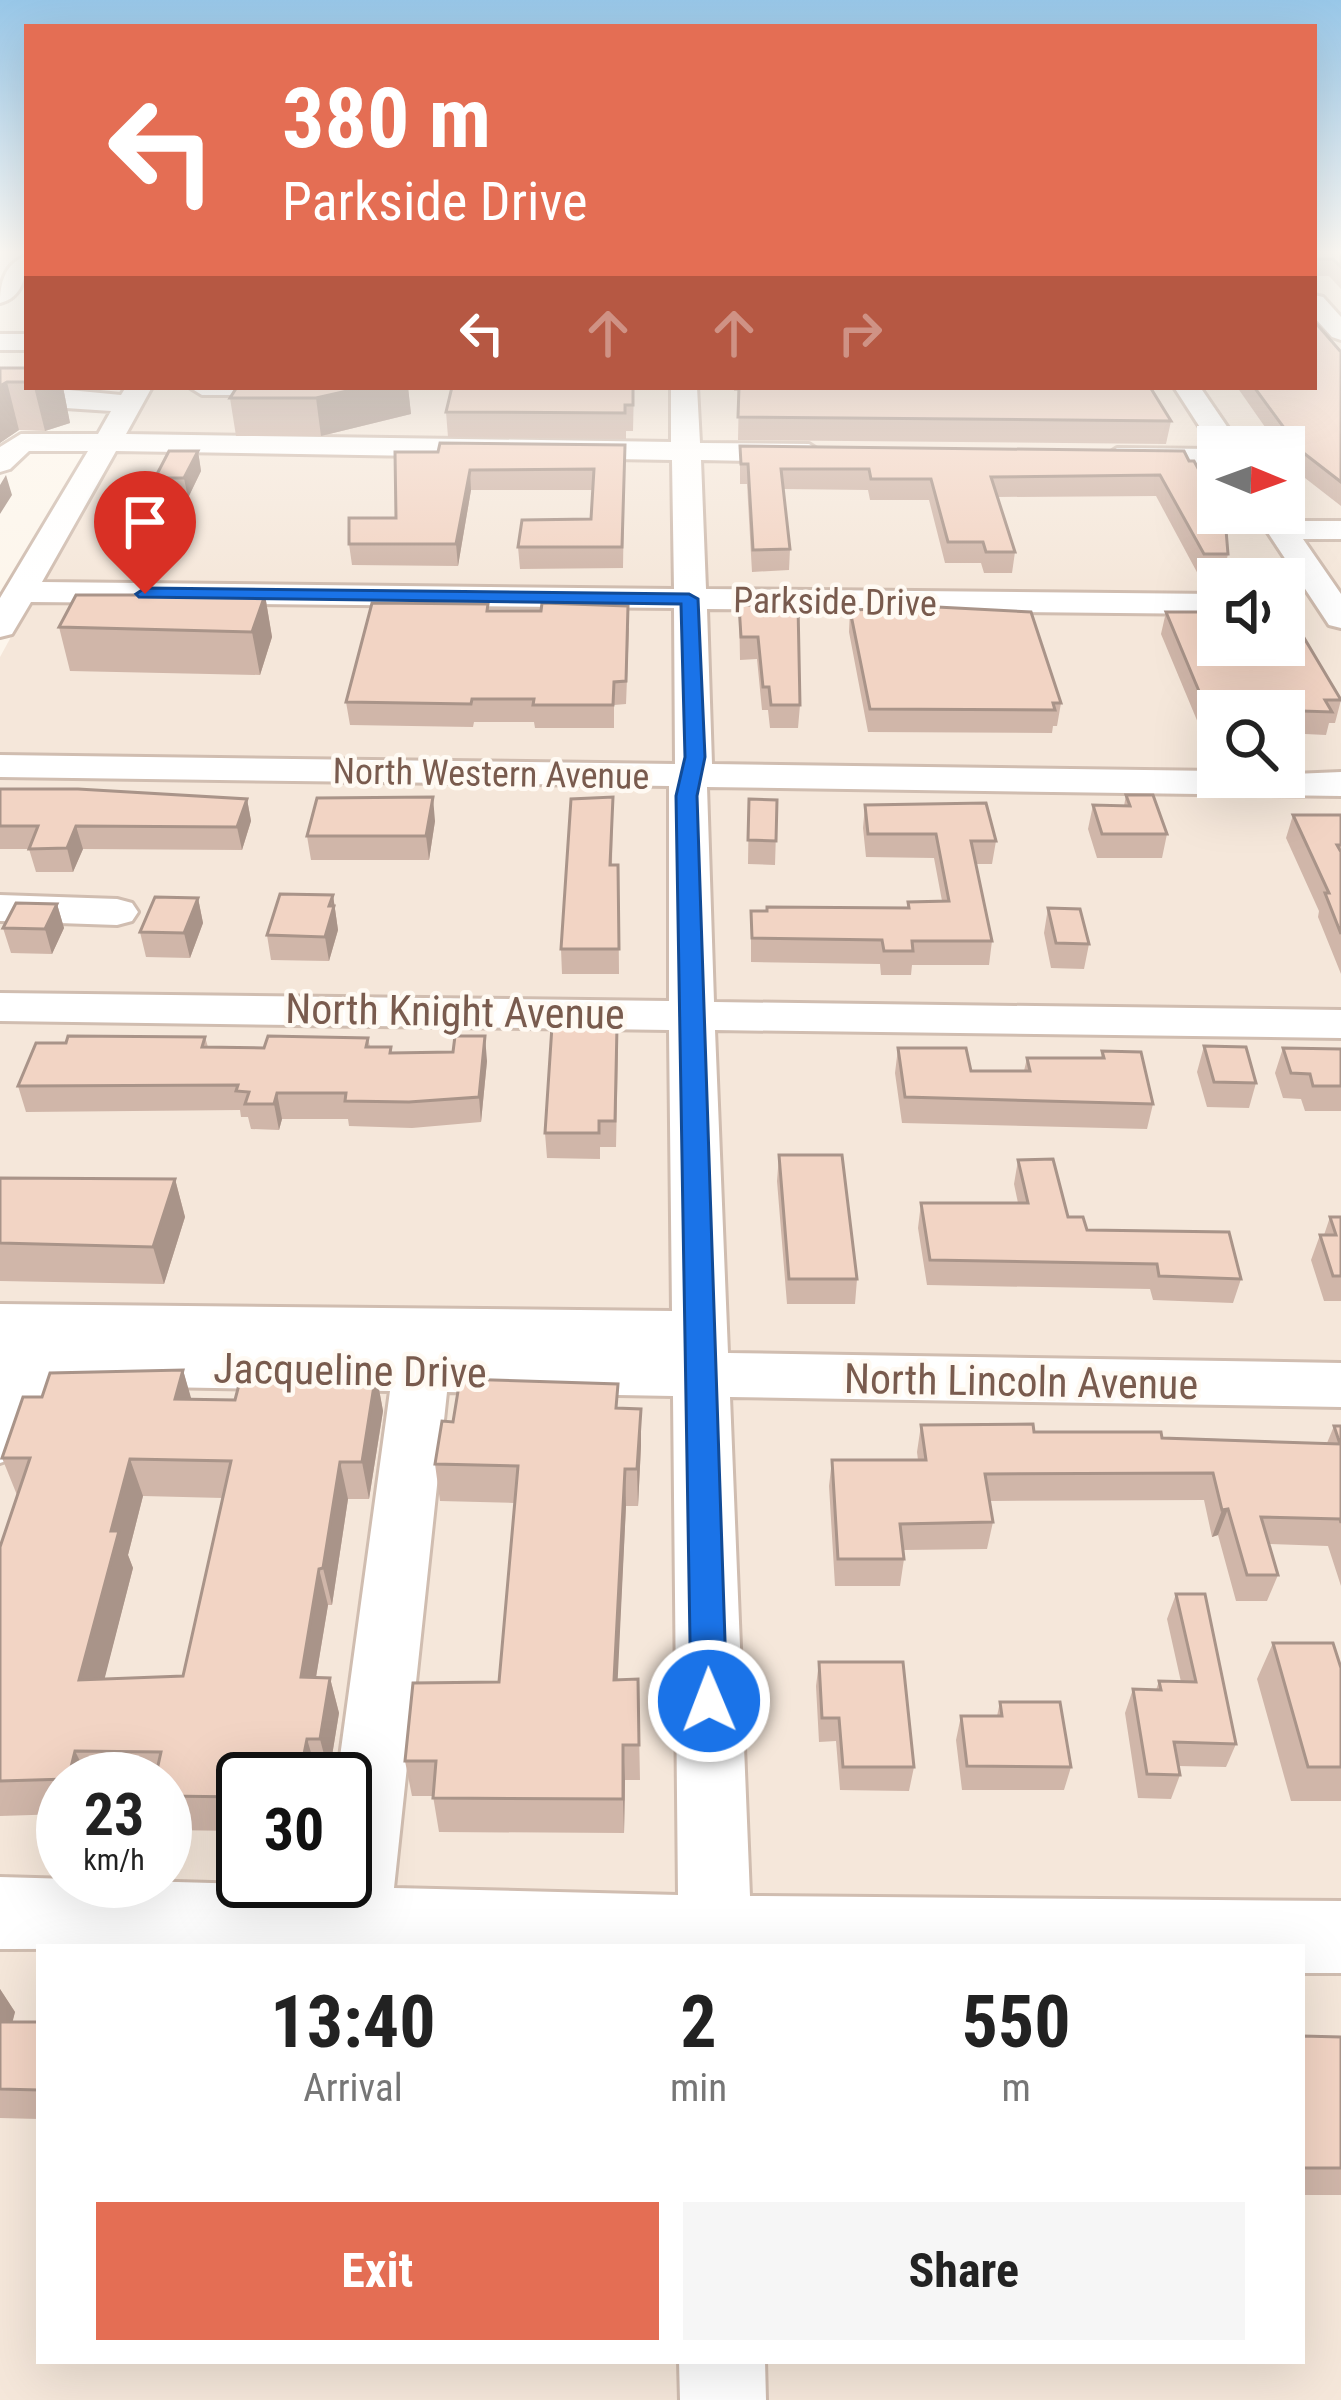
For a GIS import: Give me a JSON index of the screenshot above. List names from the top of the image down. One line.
{"streets":{"street":["Parkside Drive","North Western Avenue","North Knight Avenue","Jacqueline Drive","North Lincoln Avenue"]},"crossings":[["Jacqueline Drive","North Lincoln Avenue"]],"north":"right","page":{"turn":["380 m","Parkside Drive"],"speed":"23 km/h","limit":"30","eta":["13:40","Arrival","2","min","550","m"],"buttons":["Exit","Share"]}}
